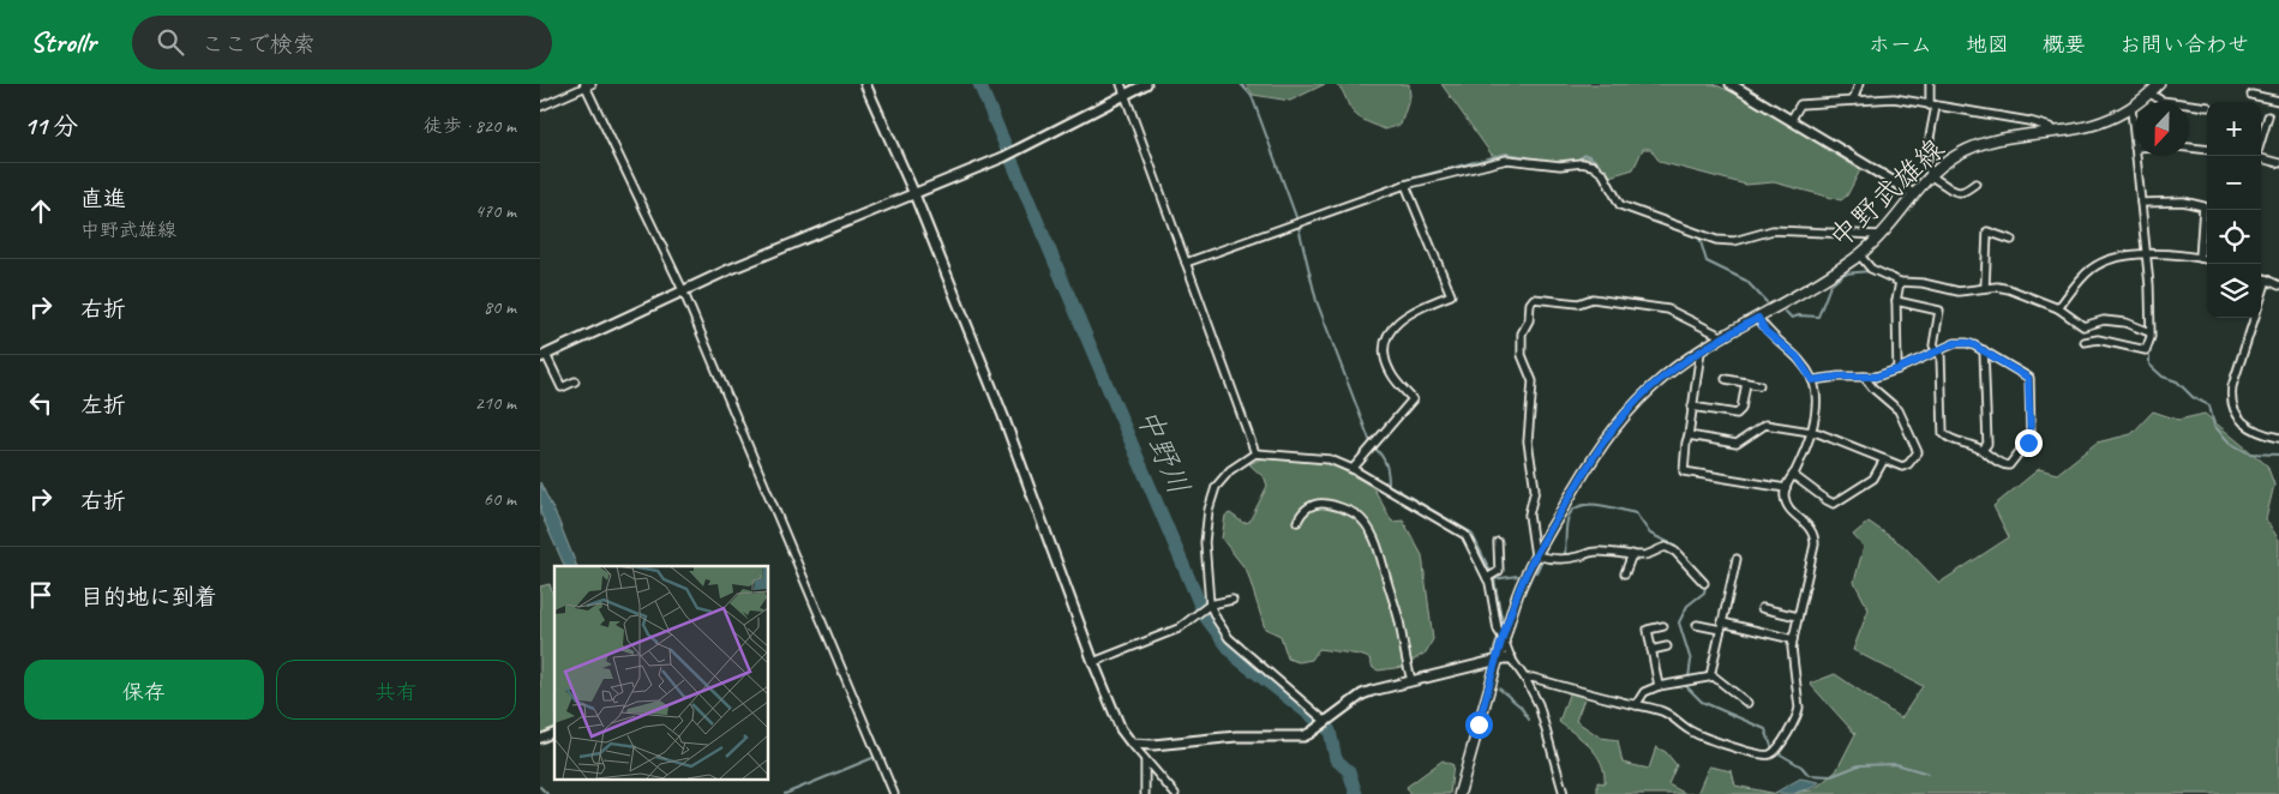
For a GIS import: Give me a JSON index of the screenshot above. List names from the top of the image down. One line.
{"streets":{"main road":["中野武雄線"]},"water":["中野川"],"north":"bottom","page":{"header":"Strollr","search":"ここで検索","nav":["ホーム","地図","概要","お問い合わせ"],"heading":["11 分","徒歩 · 820 m"],"map_buttons":["+","−"],"list":[["直進","中野武雄線","470 m"],["右折","80 m"],["左折","210 m"],["右折","60 m"],"目的地に到着"],"buttons":["保存","共有"]}}
